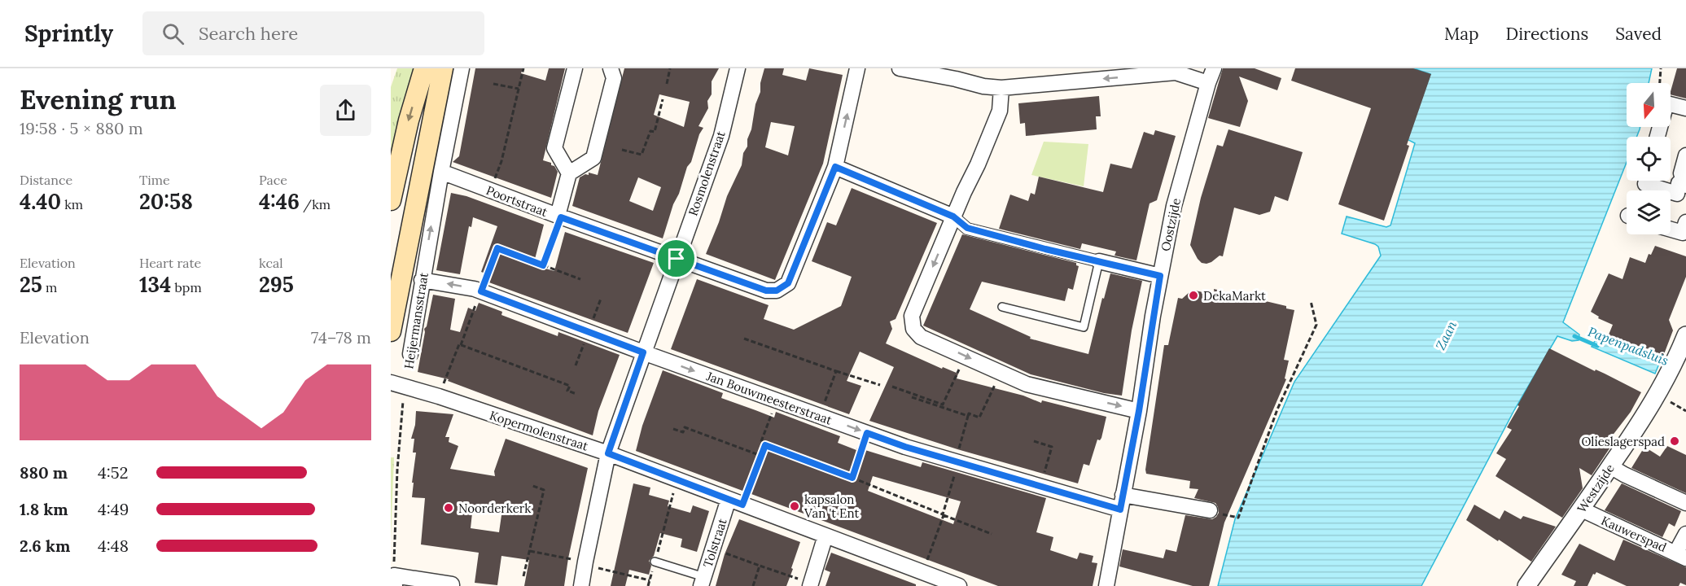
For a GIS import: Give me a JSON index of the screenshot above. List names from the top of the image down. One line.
{"streets":{"main road":["Heijermansstraat"],"street":["Rosmolenstraat","Poortstraat","Oostzijde","Jan Bouwmeesterstraat","Kopermolenstraat","Westzijde","Kauwerspad","Tolstraat"]},"crossings":[["Rosmolenstraat","Poortstraat"],["Rosmolenstraat","Jan Bouwmeesterstraat"],["Rosmolenstraat","Kopermolenstraat"],["Poortstraat","Heijermansstraat"],["Oostzijde","Jan Bouwmeesterstraat"],["Heijermansstraat","Jan Bouwmeesterstraat"],["Heijermansstraat","Kopermolenstraat"],["Kopermolenstraat","Tolstraat"],["Westzijde","Kauwerspad"]],"water":["Zaan","Papenpadsluis"],"places":["DekaMarkt","Olieslagerspad","kapsalon Van 't Ent","Noorderkerk"],"north":"bottom","page":{"header":"Sprintly","search":"Search here","nav":["Map","Directions","Saved"],"heading":["Evening run","19:58 · 5 × 880 m"],"stats":[["Distance","4.40 km"],["Time","20:58"],["Pace","4:46 /km"],["Elevation","25 m"],["Heart rate","134 bpm"],["kcal","295"]],"chart":["Elevation","74–78 m"],"list":[{"name":"880 m","note":"4:52"},{"name":"1.8 km","note":"4:49"},{"name":"2.6 km","note":"4:48"}]}}
